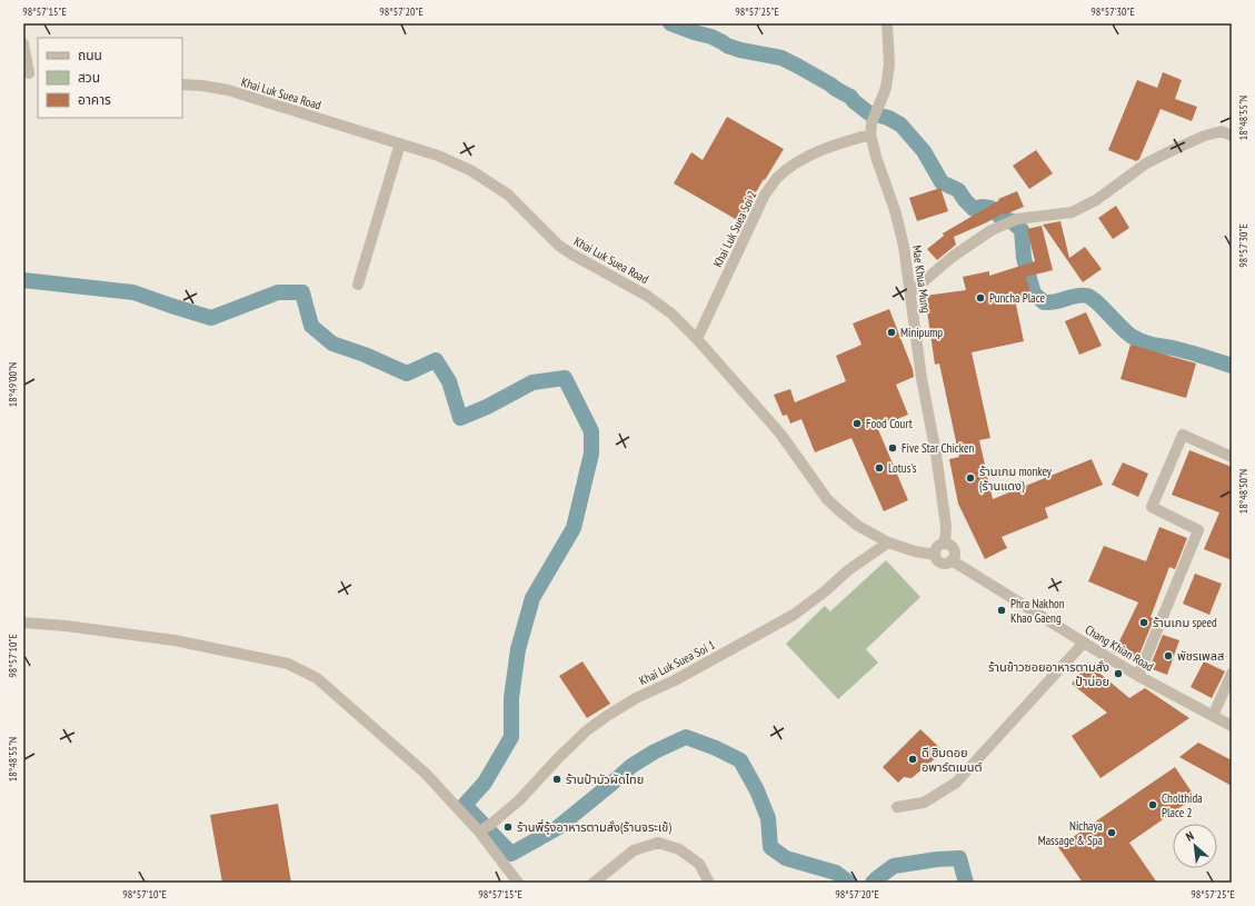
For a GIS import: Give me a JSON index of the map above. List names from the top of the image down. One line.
{"streets":{"street":["Khai Luk Suea Road","Khai Luk Suea Soi 2","Mae Khua Mung","Chang Khian Road","Khai Luk Suea Soi 1"]},"crossings":[["Khai Luk Suea Road","Khai Luk Suea Soi 2"],["Khai Luk Suea Road","Mae Khua Mung"],["Khai Luk Suea Road","Chang Khian Road"],["Khai Luk Suea Road","Khai Luk Suea Soi 1"],["Khai Luk Suea Soi 2","Mae Khua Mung"],["Mae Khua Mung","Chang Khian Road"]],"places":["Puncha Place","Minipump","Food Court","Five Star Chicken","Lotus's","ร้านเกม monkey (ร้านแดง)","Phra Nakhon Khao Gaeng","ร้านเกม speed","พัชรเพลส","ร้านข้าวซอยอาหารตามสั่ง ป้าน่อย","ดี ฮิมดอย อพาร์ตเมนต์","ร้านป้าบัวผัดไทย","Cholthida Place 2","ร้านพี่รุ้งอาหารตามสั่ง(ร้านจระเข้)","Nichaya Massage & Spa"],"legend":["ถนน","สวน","อาคาร"],"north":"top left","coordinates":["98°57'15\"E","98°57'20\"E","98°57'25\"E","98°57'30\"E","18°48'55\"N","18°49'00\"N","18°48'50\"N","98°57'10\"E"]}
